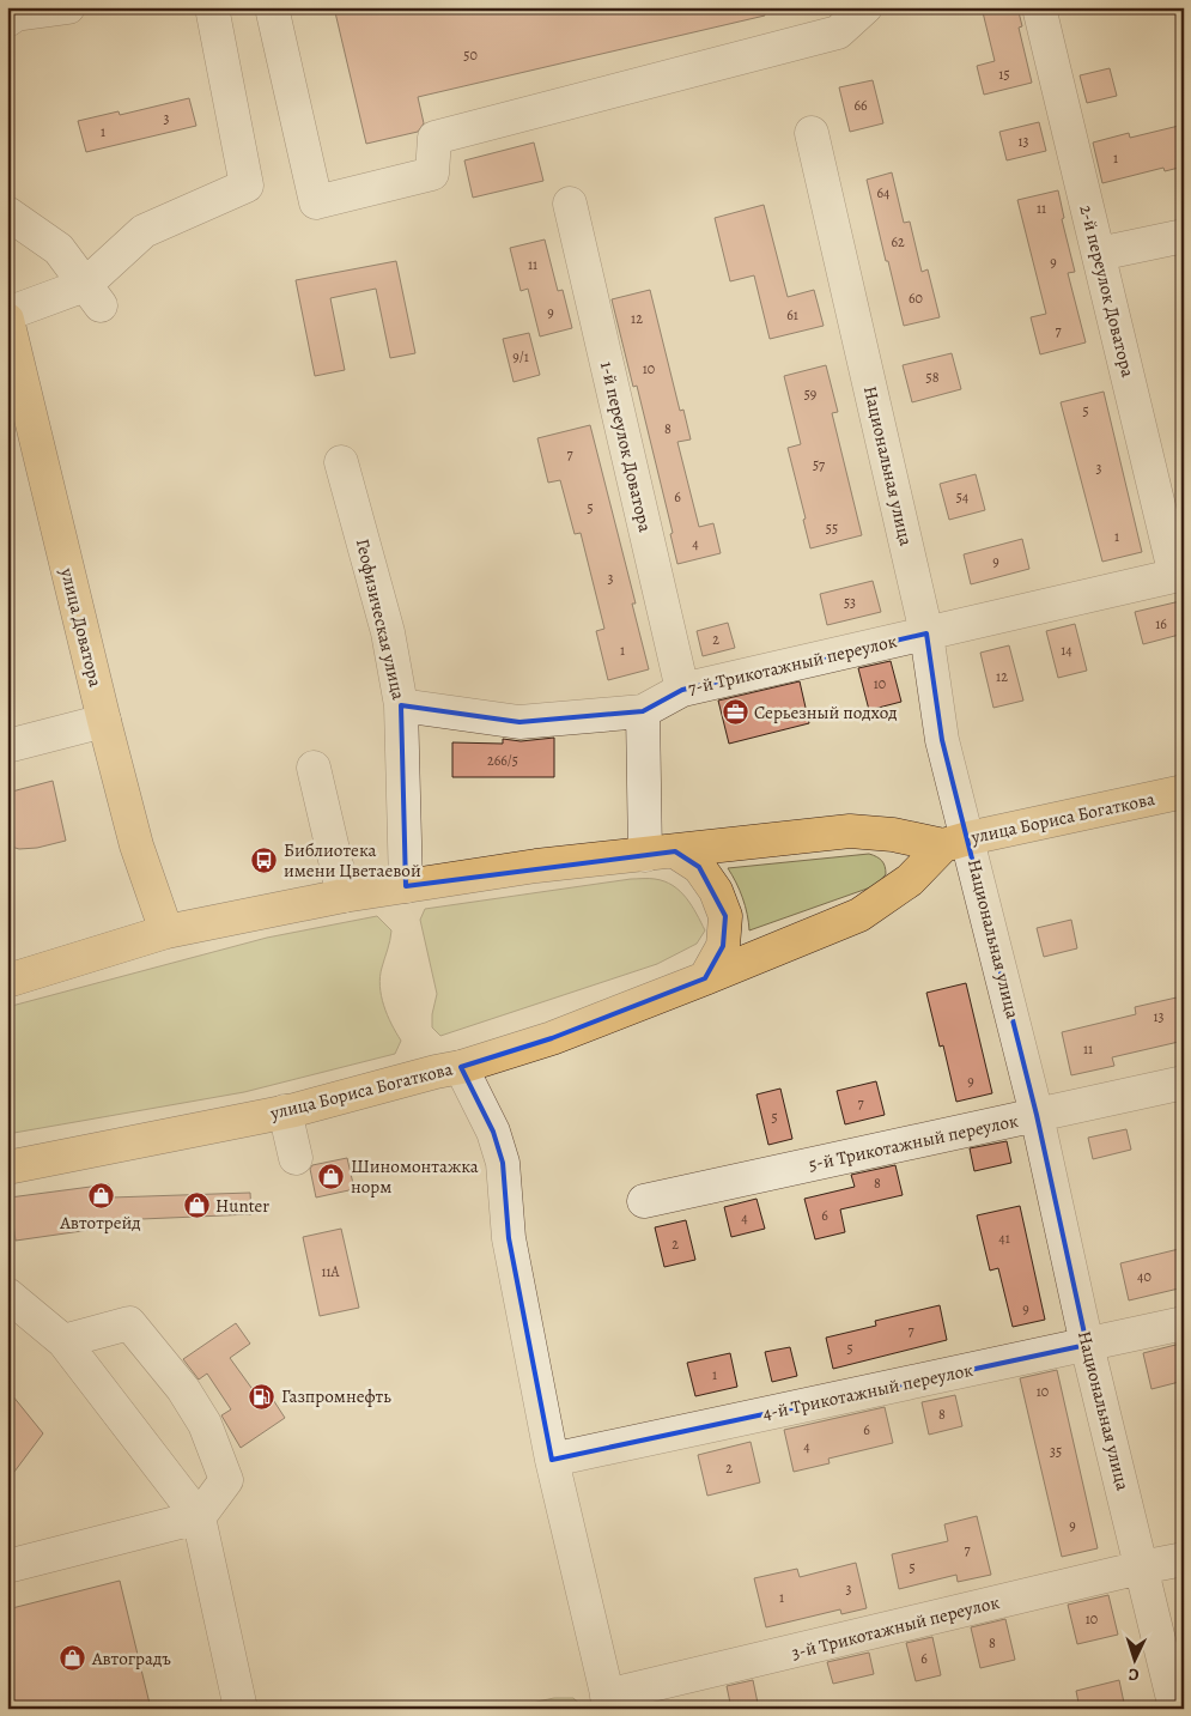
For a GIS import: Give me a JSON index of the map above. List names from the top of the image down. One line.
{"streets":{"main road":["улица Доватора","улица Бориса Богаткова"],"street":["2-й переулок Доватора","1-й переулок Доватора","Национальная улица","Геофизическая улица","7-й Трикотажный переулок","5-й Трикотажный переулок","4-й Трикотажный переулок","3-й Трикотажный переулок"]},"crossings":[["2-й переулок Доватора","7-й Трикотажный переулок"],["1-й переулок Доватора","7-й Трикотажный переулок"],["Национальная улица","7-й Трикотажный переулок"],["Национальная улица","улица Бориса Богаткова"],["Национальная улица","5-й Трикотажный переулок"],["Национальная улица","4-й Трикотажный переулок"],["Национальная улица","3-й Трикотажный переулок"],["Геофизическая улица","7-й Трикотажный переулок"],["Геофизическая улица","улица Бориса Богаткова"],["улица Доватора","улица Бориса Богаткова"]],"places":{"office":["Серьезный подход"],"bus stop":["Библиотека имени Цветаевой"],"shop":["Шиномонтажка норм","Автотрейд","Hunter","Автоградъ"],"fuel station":["Газпромнефть"]},"house_numbers":["50","15","66","3","1","13","1","64","11","62","9","11","60","9","61","12","7","9/1","10","58","59","5","8","7","57","3","6","54","5","55","1","4","9","3","53","16","2","1","14","12","10","266/5","13","11","9","7","5","8","6","4","41","2","11А","40","9","7","5","1","10","8","6","4","35","2","9","7","5","3","1","10","8","6"],"north":"bottom"}
